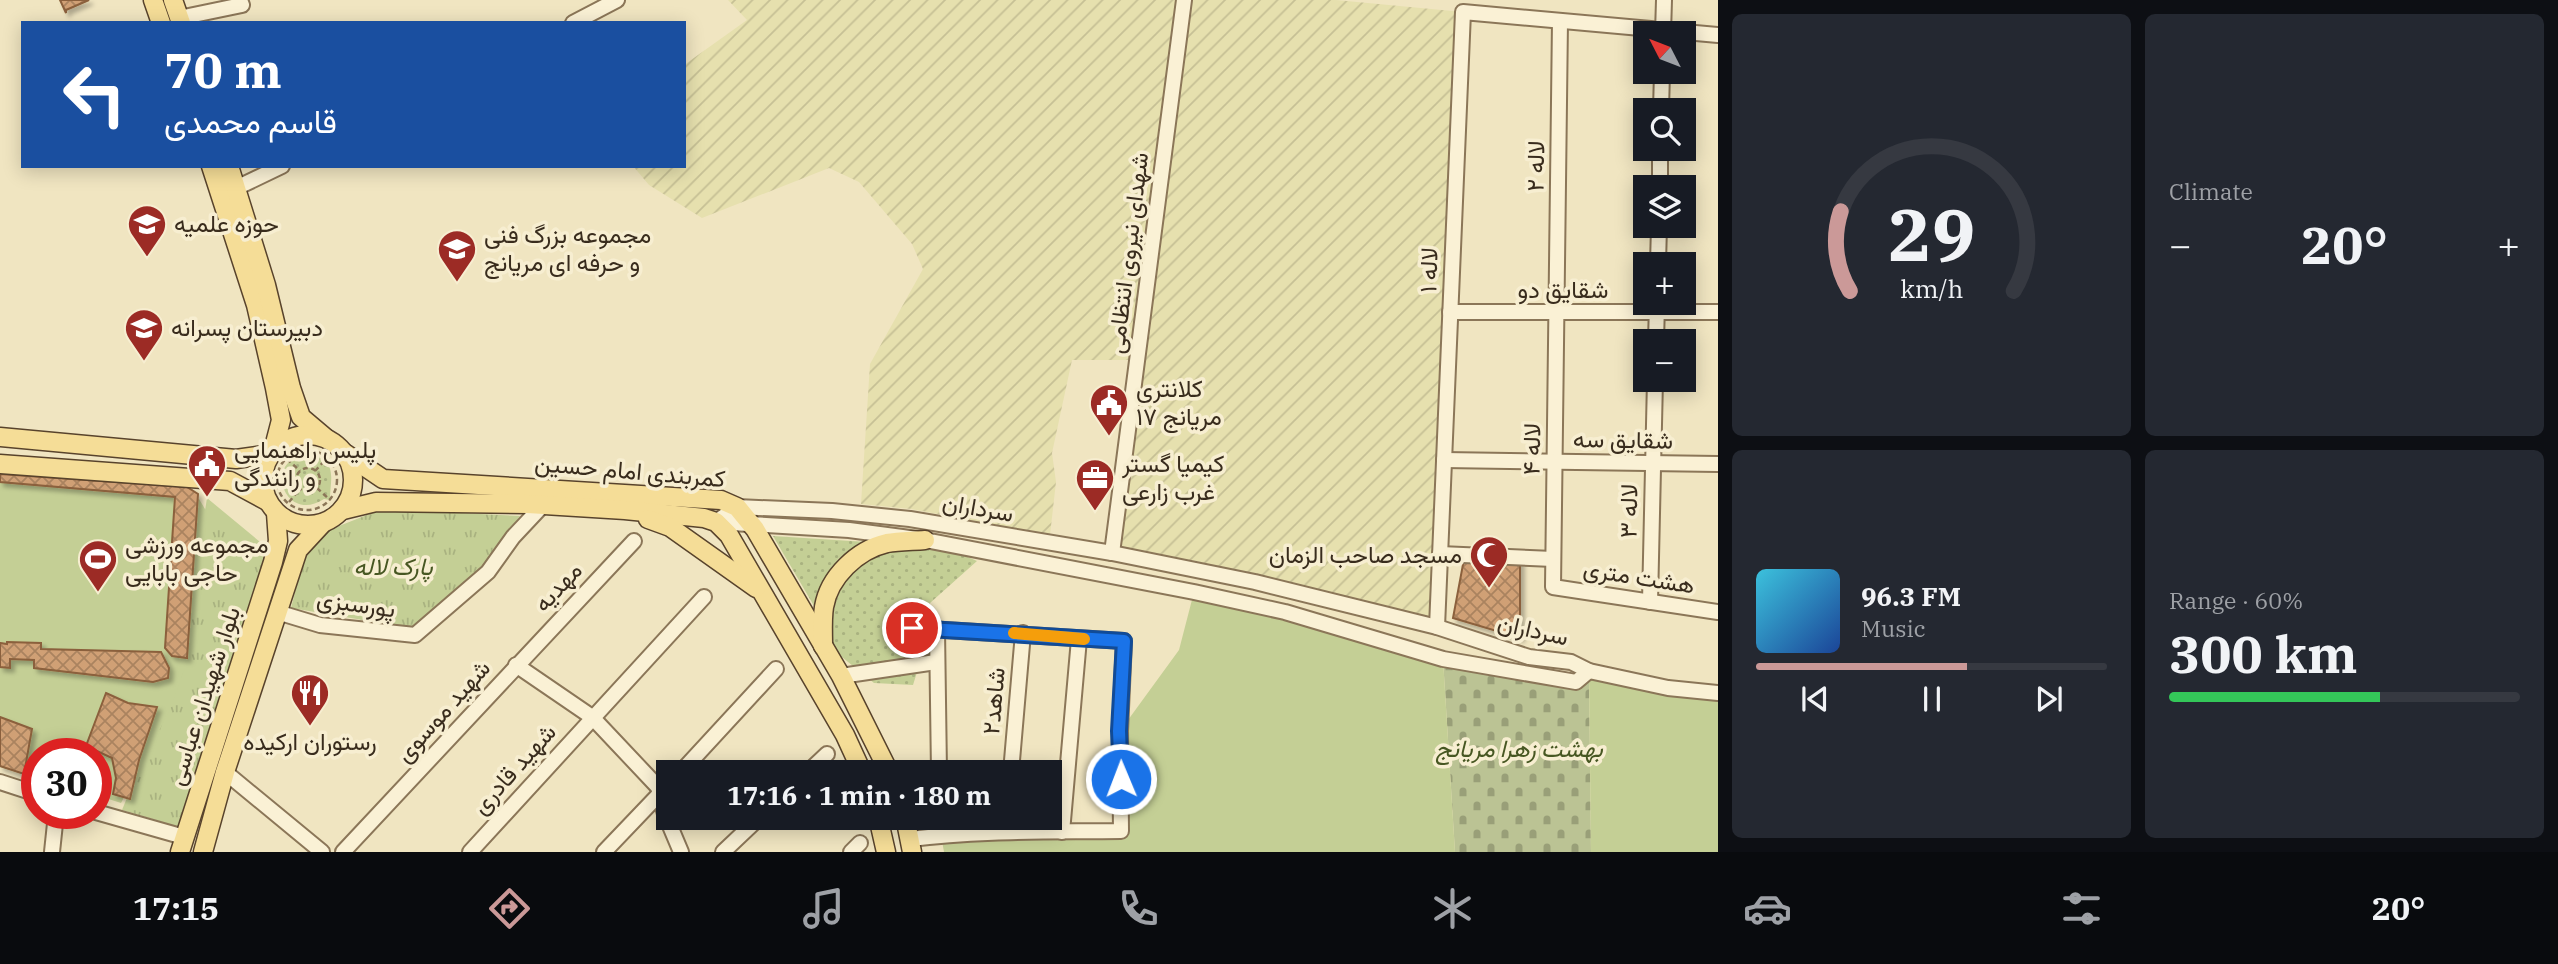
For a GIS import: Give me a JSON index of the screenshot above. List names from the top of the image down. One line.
{"streets":{"main road":["کمربندی امام حسین","بلوار شهیدان عباسی"],"street":["لاله ۲","شهدای نیروی انتظامی","لاله ۱","شقایق دو","شقایق سه","لاله ۴","سرداران","لاله ۳","هشت متری","مهدیه","پورسبزی","شاهد۲","شهید موسوی","شهید قادری"]},"crossings":[["لاله ۲","لاله ۱"],["لاله ۲","شقایق دو"],["لاله ۲","لاله ۴"],["شهدای نیروی انتظامی","سرداران"],["لاله ۱","شقایق دو"],["لاله ۱","شقایق سه"],["لاله ۱","سرداران"],["شقایق دو","لاله ۴"],["شقایق سه","لاله ۴"],["شقایق سه","لاله ۳"],["لاله ۴","هشت متری"],["کمربندی امام حسین","سرداران"],["کمربندی امام حسین","پورسبزی"],["کمربندی امام حسین","بلوار شهیدان عباسی"],["لاله ۳","هشت متری"],["مهدیه","شهید موسوی"],["پورسبزی","بلوار شهیدان عباسی"],["شهید موسوی","شهید قادری"]],"parks":["پارک لاله","بهشت زهرا مریانج"],"places":{"school or university":["حوزه علمیه","مجموعه بزرگ فنی و حرفه ای مریانج","دبیرستان پسرانه"],"public building":["کلانتری ۱۷ مریانج","پلیس راهنمایی و رانندگی"],"office":["کیمیا گستر غرب زارعی"],"mosque":["مسجد صاحب الزمان"],"sports":["مجموعه ورزشی حاجی بابایی"],"restaurant":["رستوران ارکیده"]},"north":"top left","page":{"tile":["Climate",["Range · 60%","300 km"]],"map_buttons":["+","−"],"turn":["70 m","قاسم محمدی"],"heat":["−","20°","+"],"song":["96.3 FM","Music"],"limit":"30","trip":"17:16 · 1 min · 180 m","tabs":["17:15","20°"],"gauge":["29","km/h"]}}
